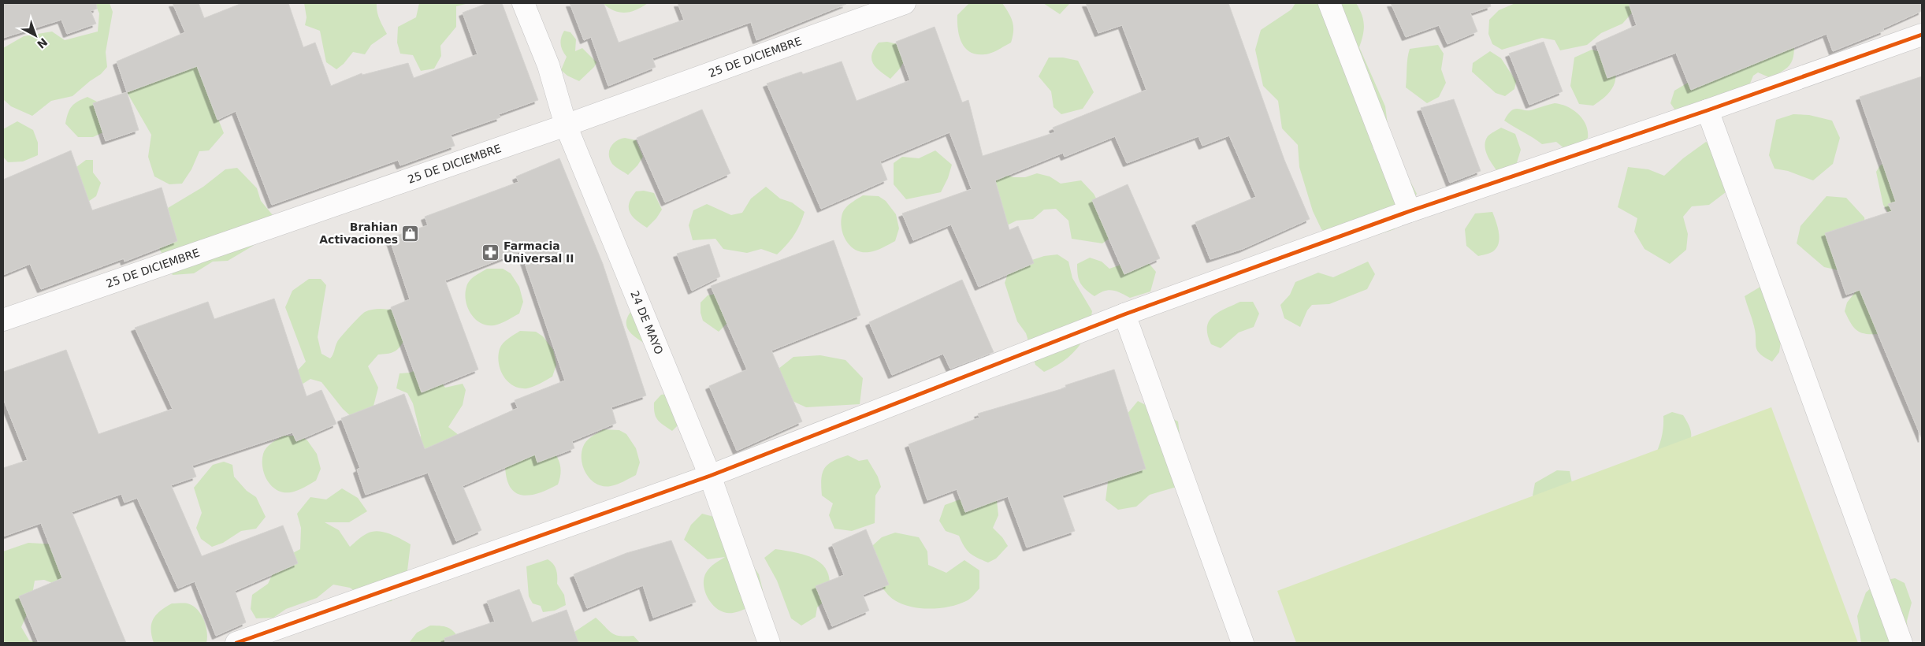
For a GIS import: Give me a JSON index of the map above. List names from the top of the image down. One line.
{"streets":{"street":["25 DE DICIEMBRE","24 DE MAYO"]},"crossings":[["25 DE DICIEMBRE","24 DE MAYO"]],"places":{"shop":["Brahian Activaciones"],"pharmacy":["Farmacia Universal II"]},"north":"bottom right"}
